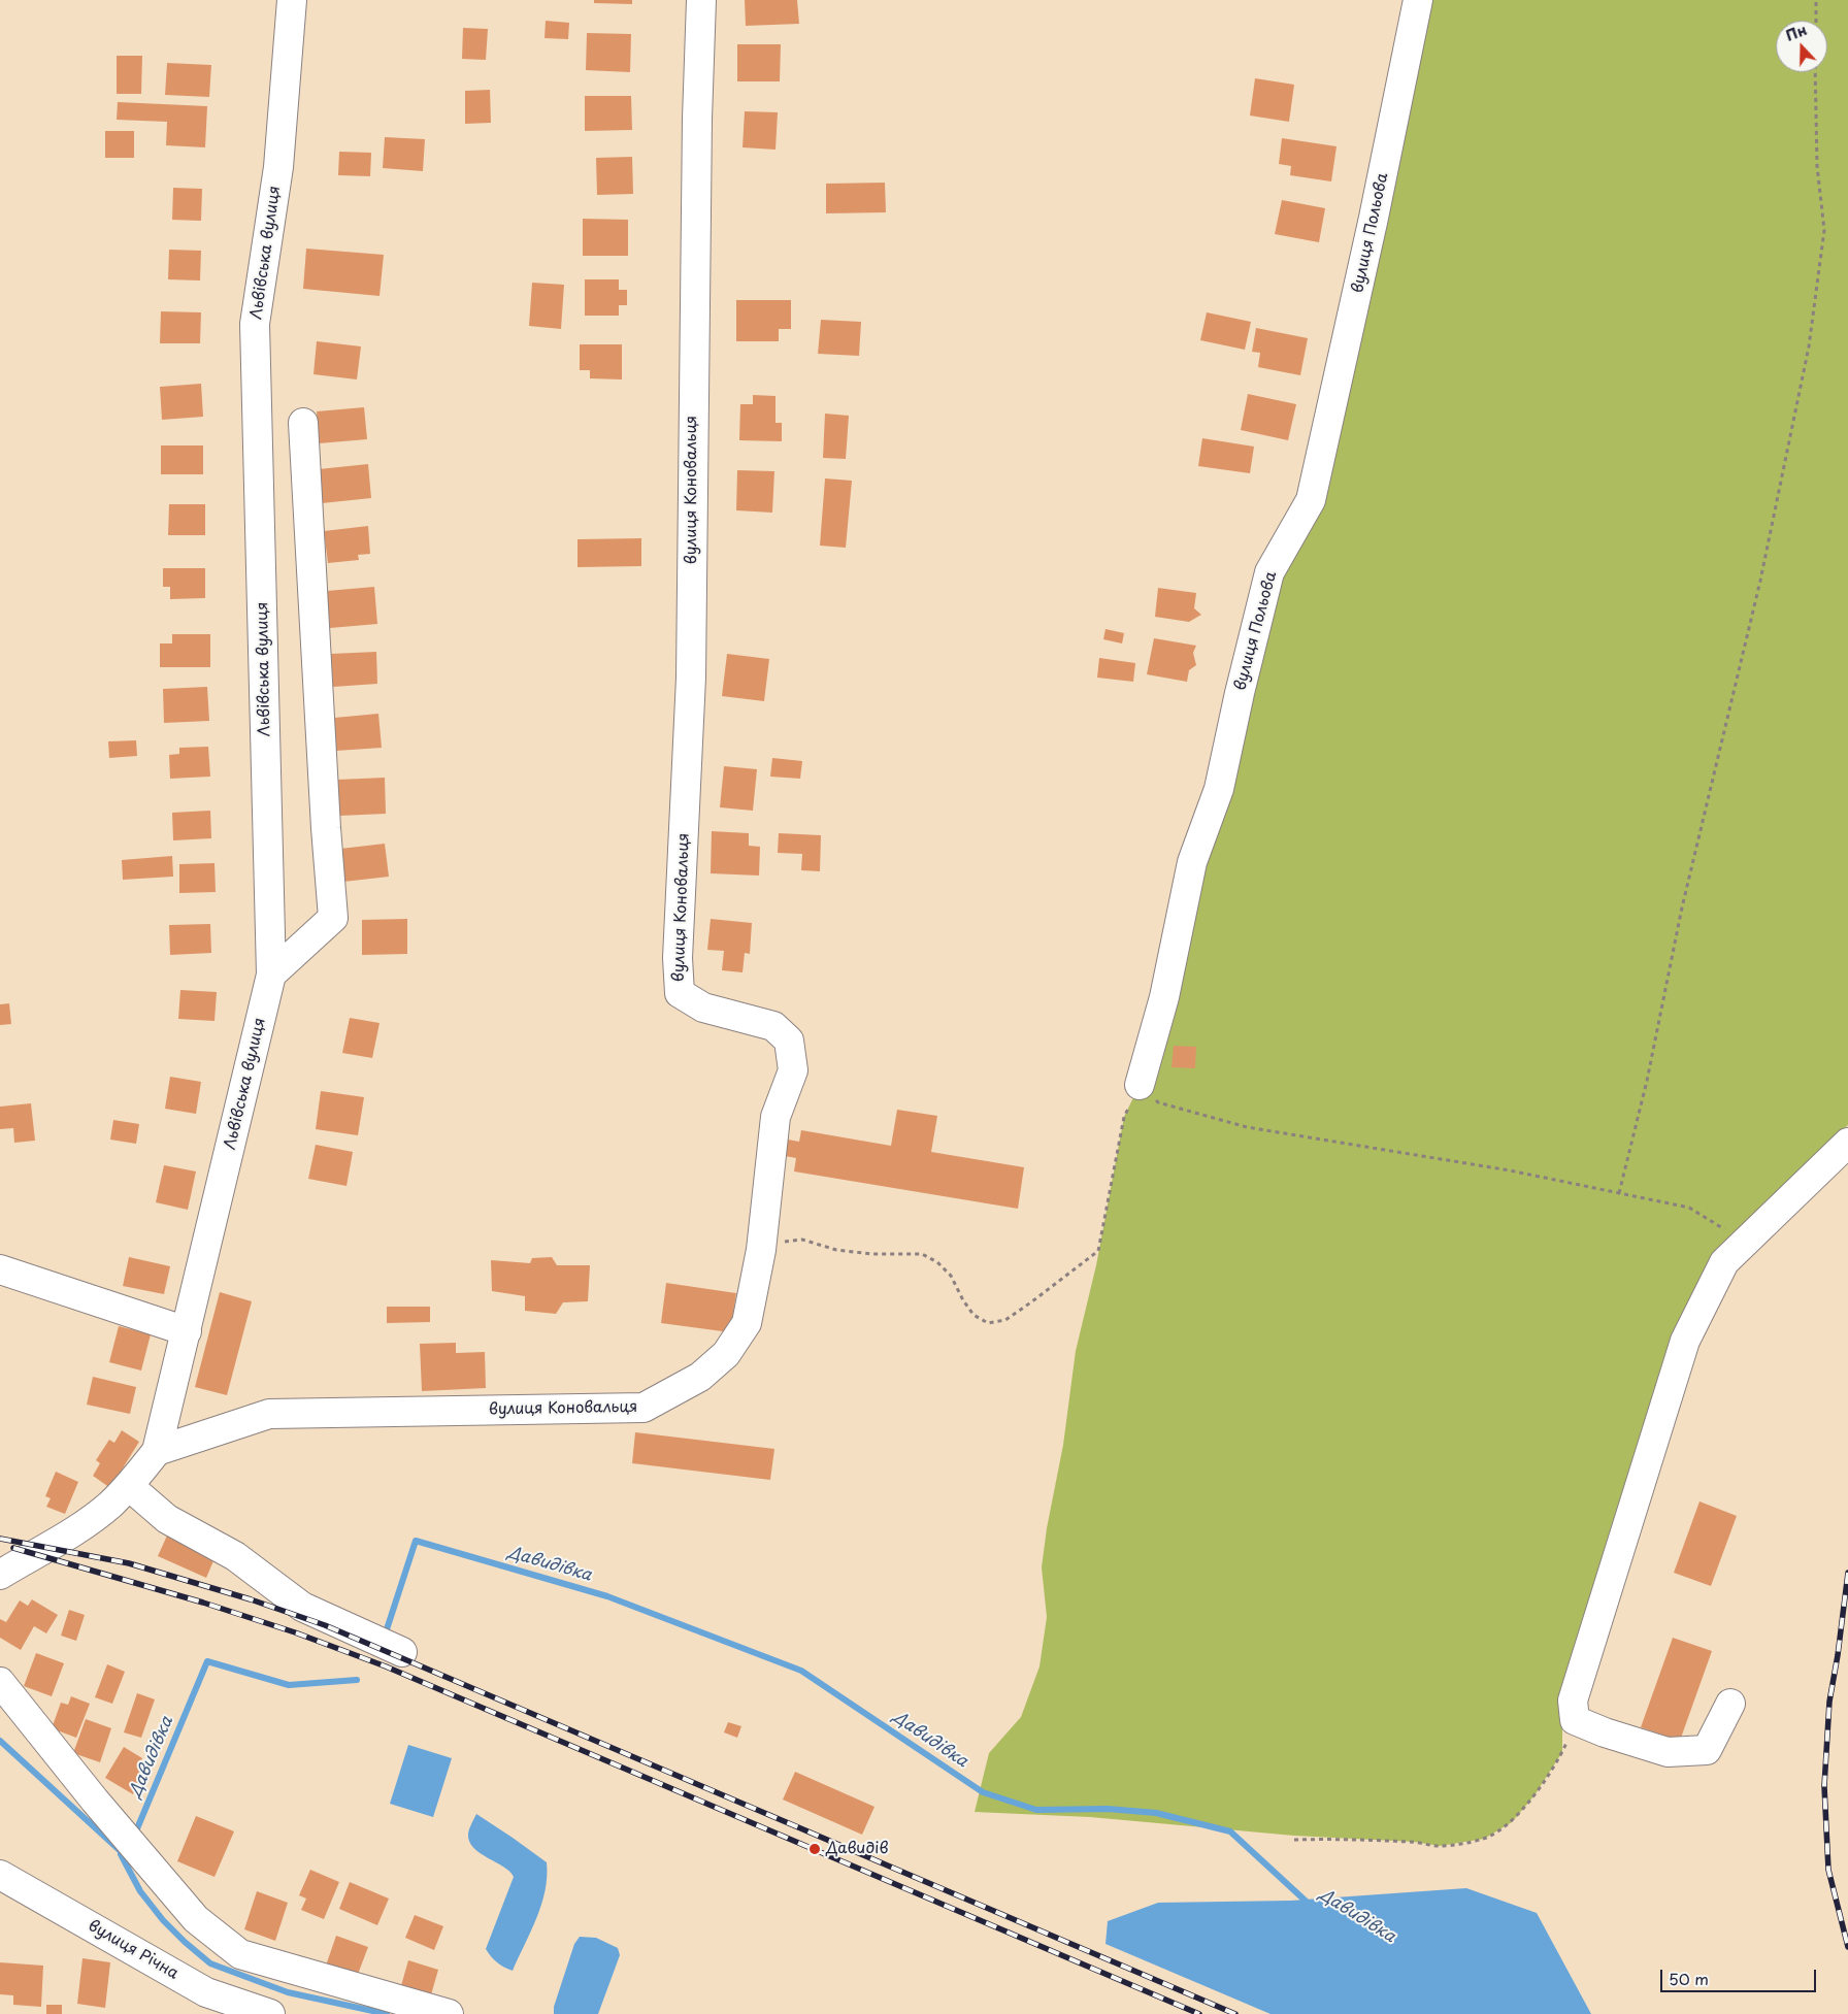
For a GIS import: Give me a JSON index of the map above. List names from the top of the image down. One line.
{"streets":{"street":["вулиця Польова","Львівська вулиця","вулиця Коновальця","вулиця Річна"]},"crossings":[["Львівська вулиця","вулиця Коновальця"]],"water":["Давидівка"],"places":["Давидів"],"scale_bar":"50 m","north":"top"}
